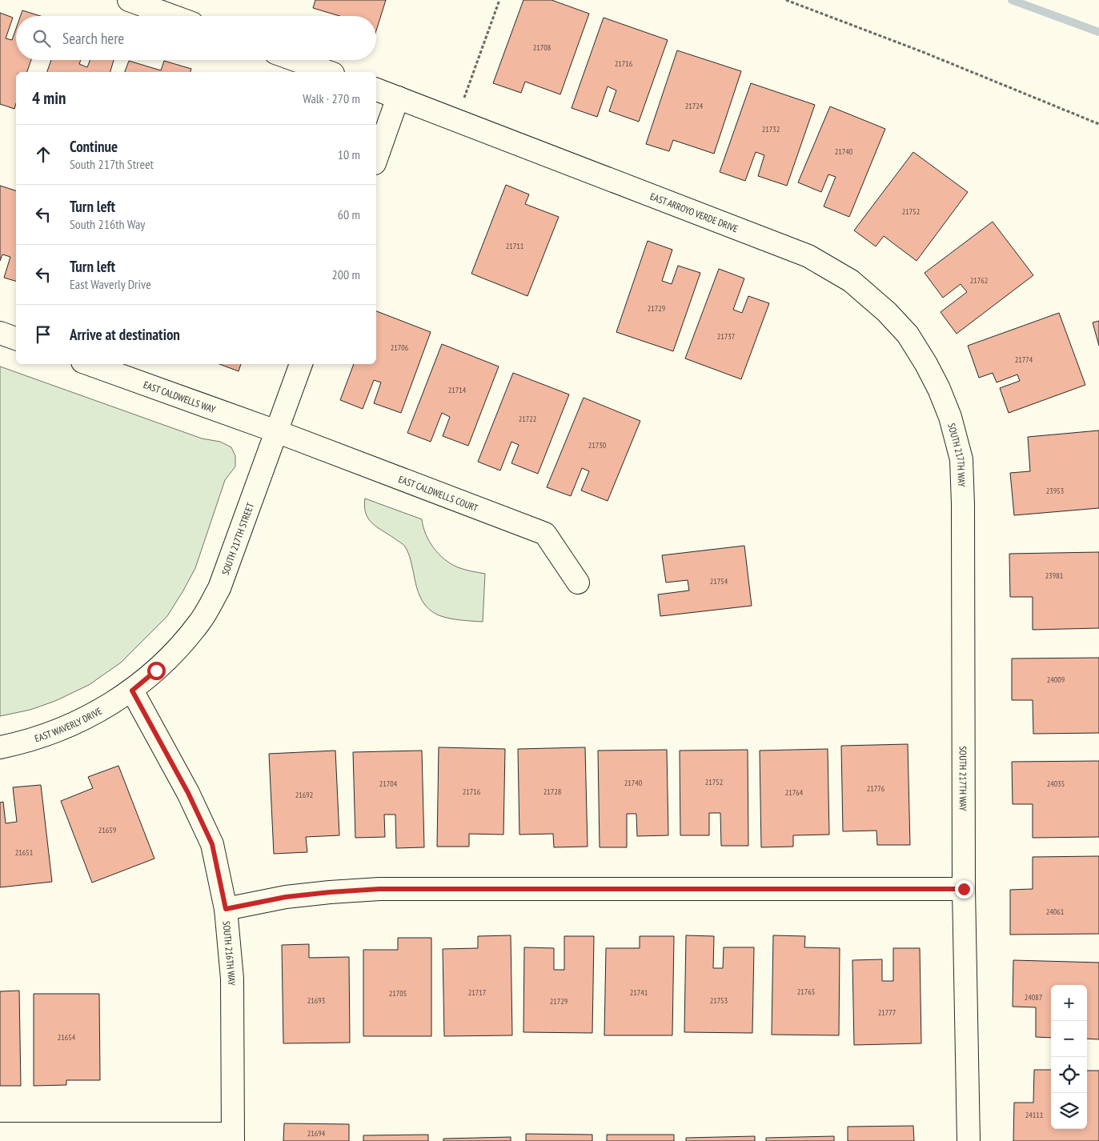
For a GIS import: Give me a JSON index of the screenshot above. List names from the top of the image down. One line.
{"streets":{"street":["EAST ARROYO VERDE DRIVE","EAST CALDWELLS WAY","SOUTH 217TH WAY","EAST CALDWELLS COURT","SOUTH 217TH STREET","EAST WAVERLY DRIVE","SOUTH 216TH WAY"]},"crossings":[["EAST ARROYO VERDE DRIVE","SOUTH 217TH WAY"],["EAST CALDWELLS WAY","EAST CALDWELLS COURT"],["EAST CALDWELLS WAY","SOUTH 217TH STREET"],["EAST CALDWELLS COURT","SOUTH 217TH STREET"],["SOUTH 217TH STREET","EAST WAVERLY DRIVE"],["SOUTH 217TH STREET","SOUTH 216TH WAY"],["EAST WAVERLY DRIVE","SOUTH 216TH WAY"]],"house_numbers":["21708","21716","21724","21732","21740","21752","21711","21762","21729","21737","21706","21774","21714","21722","21730","23953","23981","21754","24009","21752","21740","21704","24035","21776","21716","21728","21764","21692","21659","21651","24061","21765","21717","21741","21705","24087","21693","21753","21729","21777","21654","24111","21694"],"page":{"search":"Search here","heading":["4 min","Walk · 270 m"],"list":[["Continue","South 217th Street","10 m"],["Turn left","South 216th Way","60 m"],["Turn left","East Waverly Drive","200 m"],"Arrive at destination"],"map_buttons":["+","−"]}}
